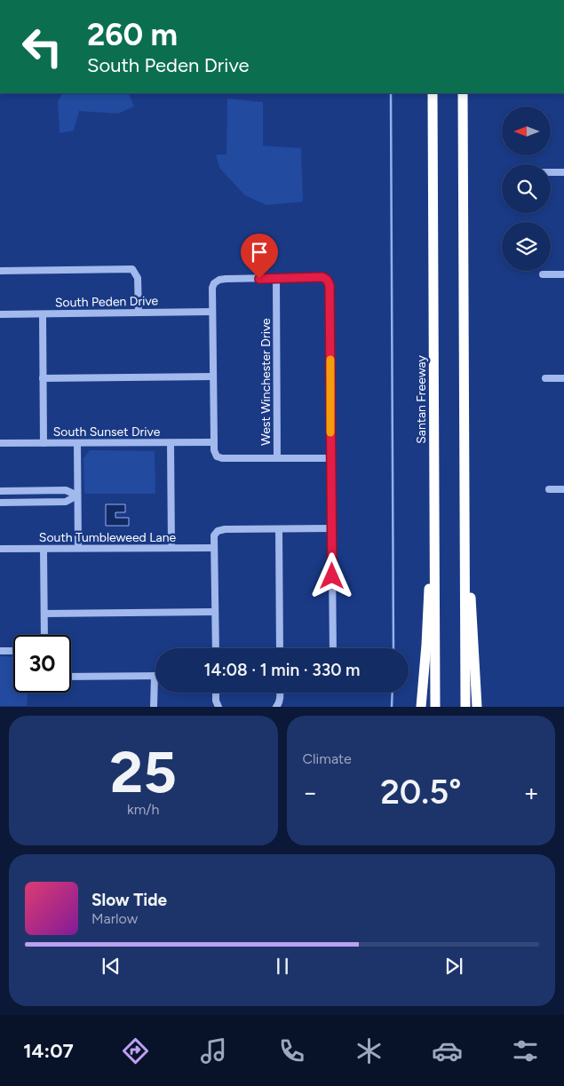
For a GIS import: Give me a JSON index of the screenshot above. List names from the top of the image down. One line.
{"streets":{"highway":["Santan Freeway"],"street":["South Peden Drive","West Winchester Drive","South Sunset Drive","South Tumbleweed Lane"]},"north":"left","page":{"turn":["260 m","South Peden Drive"],"limit":"30","trip":"14:08 · 1 min · 330 m","tile":[["25","km/h"],"Climate"],"heat":["−","20.5°","+"],"song":["Slow Tide","Marlow"],"tabs":"14:07"}}
